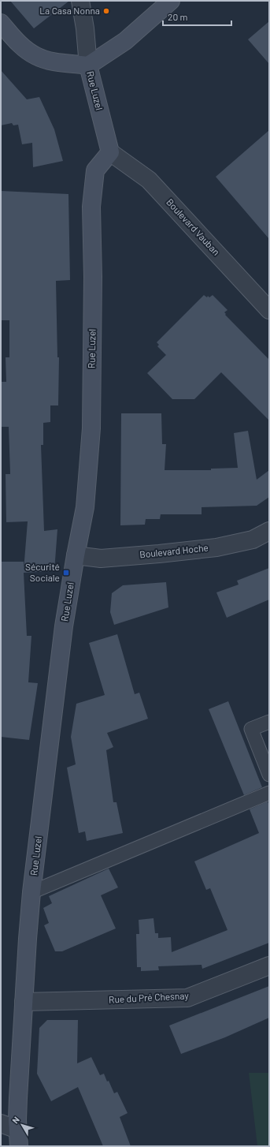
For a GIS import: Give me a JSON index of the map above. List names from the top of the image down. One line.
{"streets":{"street":["Rue Luzel","Boulevard Vauban","Boulevard Hoche","Rue du Pré Chesnay"]},"crossings":[["Rue Luzel","Boulevard Vauban"],["Rue Luzel","Boulevard Hoche"],["Rue Luzel","Rue du Pré Chesnay"]],"places":{"other":["La Casa Nonna"],"transit":["Sécurité Sociale"]},"scale_bar":"20 m","north":"top left"}
